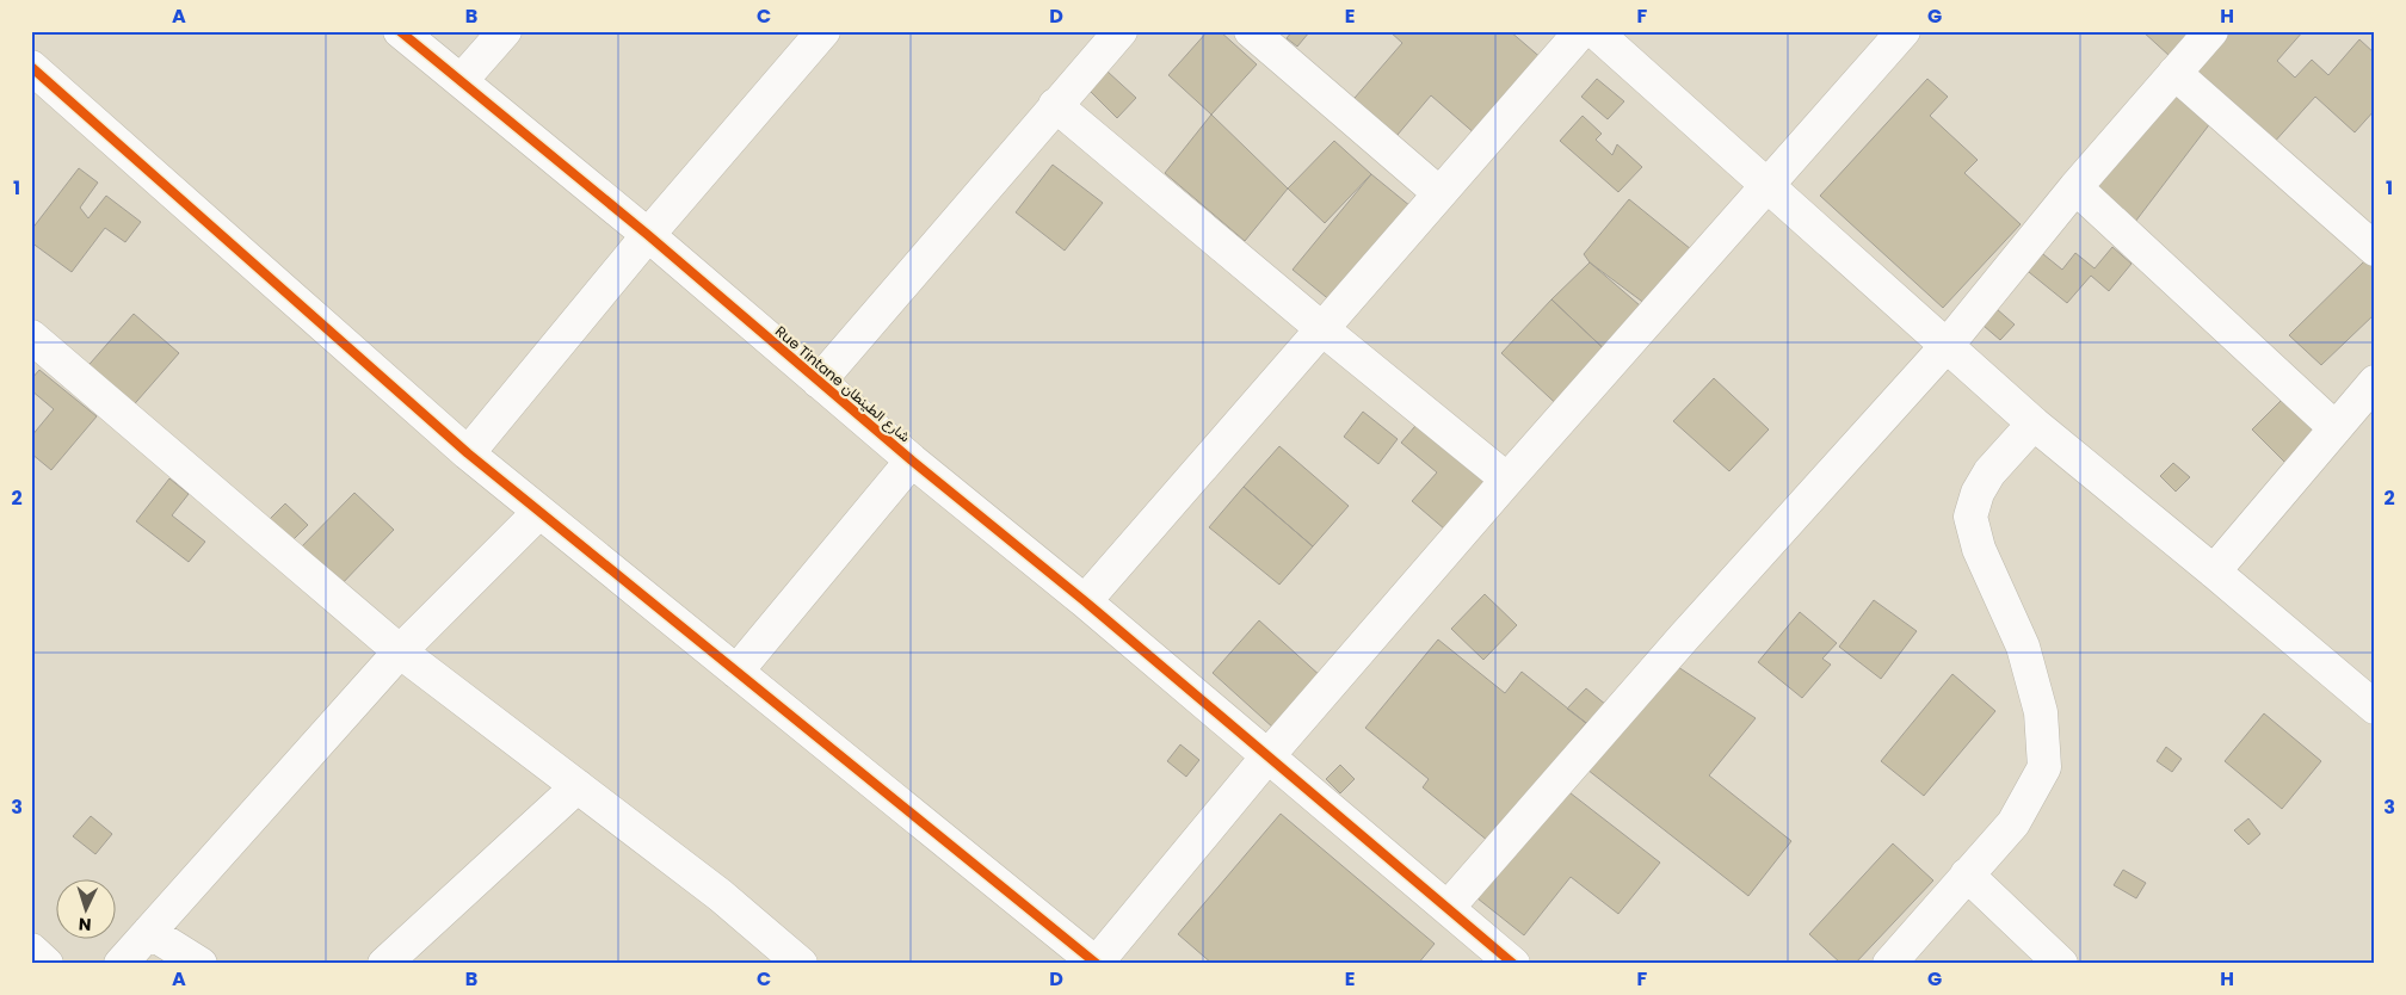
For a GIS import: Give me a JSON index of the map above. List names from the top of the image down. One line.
{"streets":{"street":["Rue Tintane شارع الطينطان"]},"north":"bottom","grid":{"columns":["A","B","C","D","E","F","G","H"],"rows":["1","2","3"]}}
